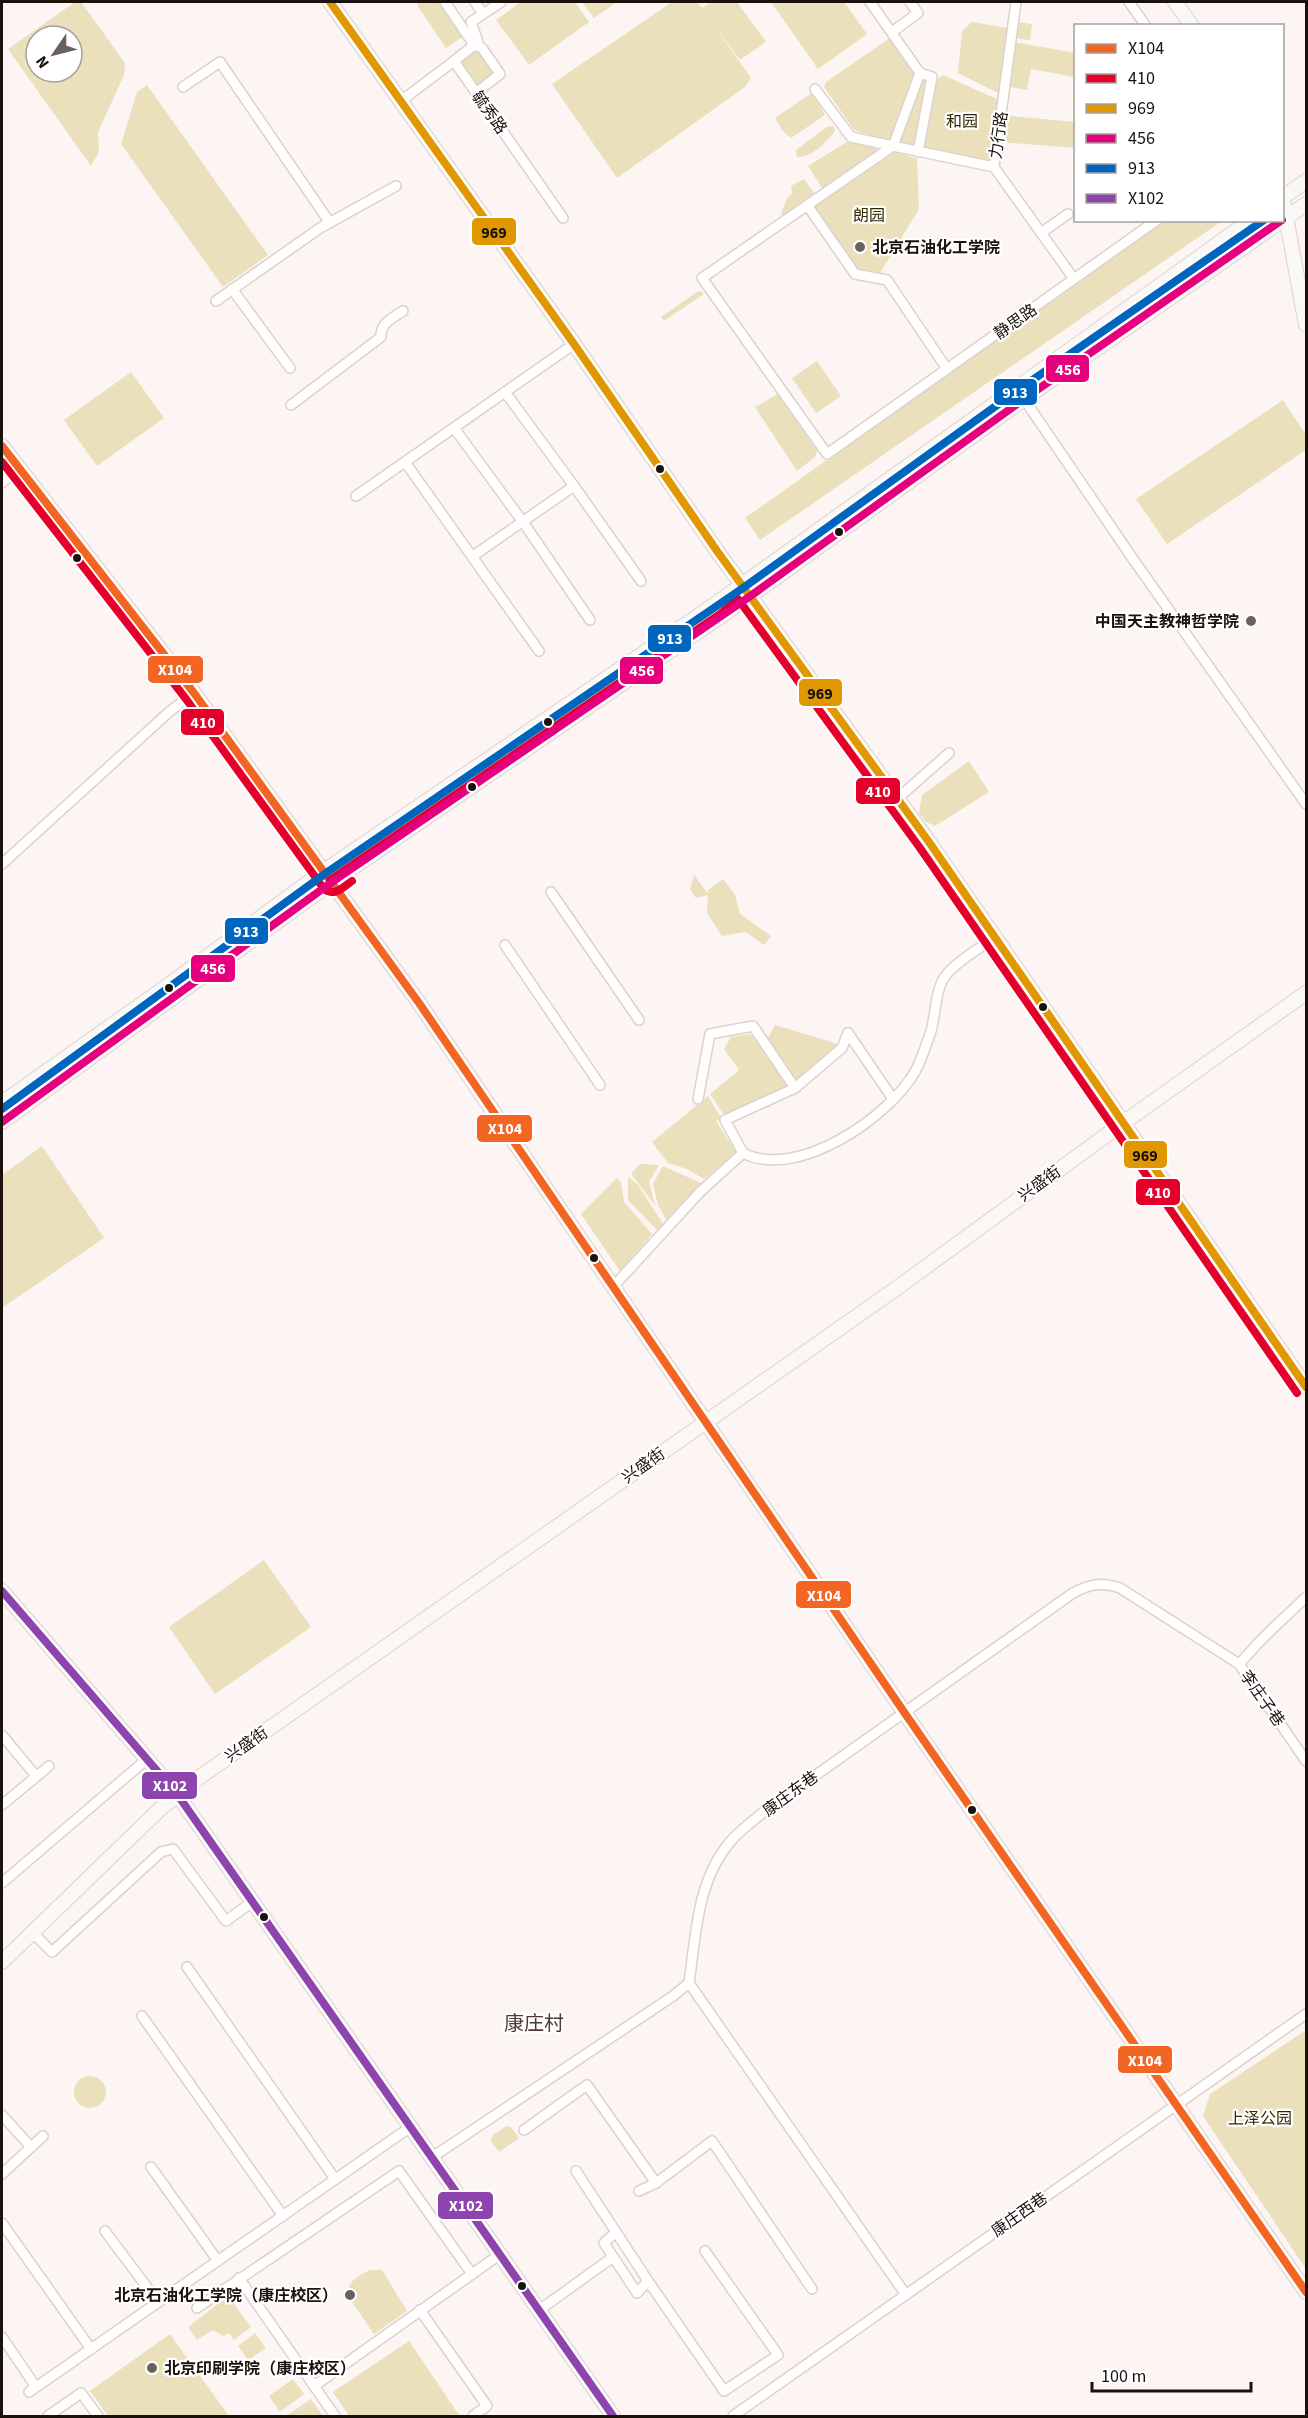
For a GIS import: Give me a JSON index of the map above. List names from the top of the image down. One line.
{"streets":{"street":["毓秀路","力行路","静思路","兴盛街","李庄子巷","康庄东巷","康庄西巷"]},"crossings":[["李庄子巷","康庄东巷"]],"districts":["康庄村"],"parks":["和园","朗园","上泽公园"],"places":["北京石油化工学院","中国天主教神哲学院","北京石油化工学院（康庄校区）","北京印刷学院（康庄校区）"],"lines":["transit line 969","transit line 456","transit line 913","transit line X104","transit line 410","transit line X102"],"legend":["X104","410","969","456","913","X102"],"scale_bar":"100 m","north":"bottom left"}
